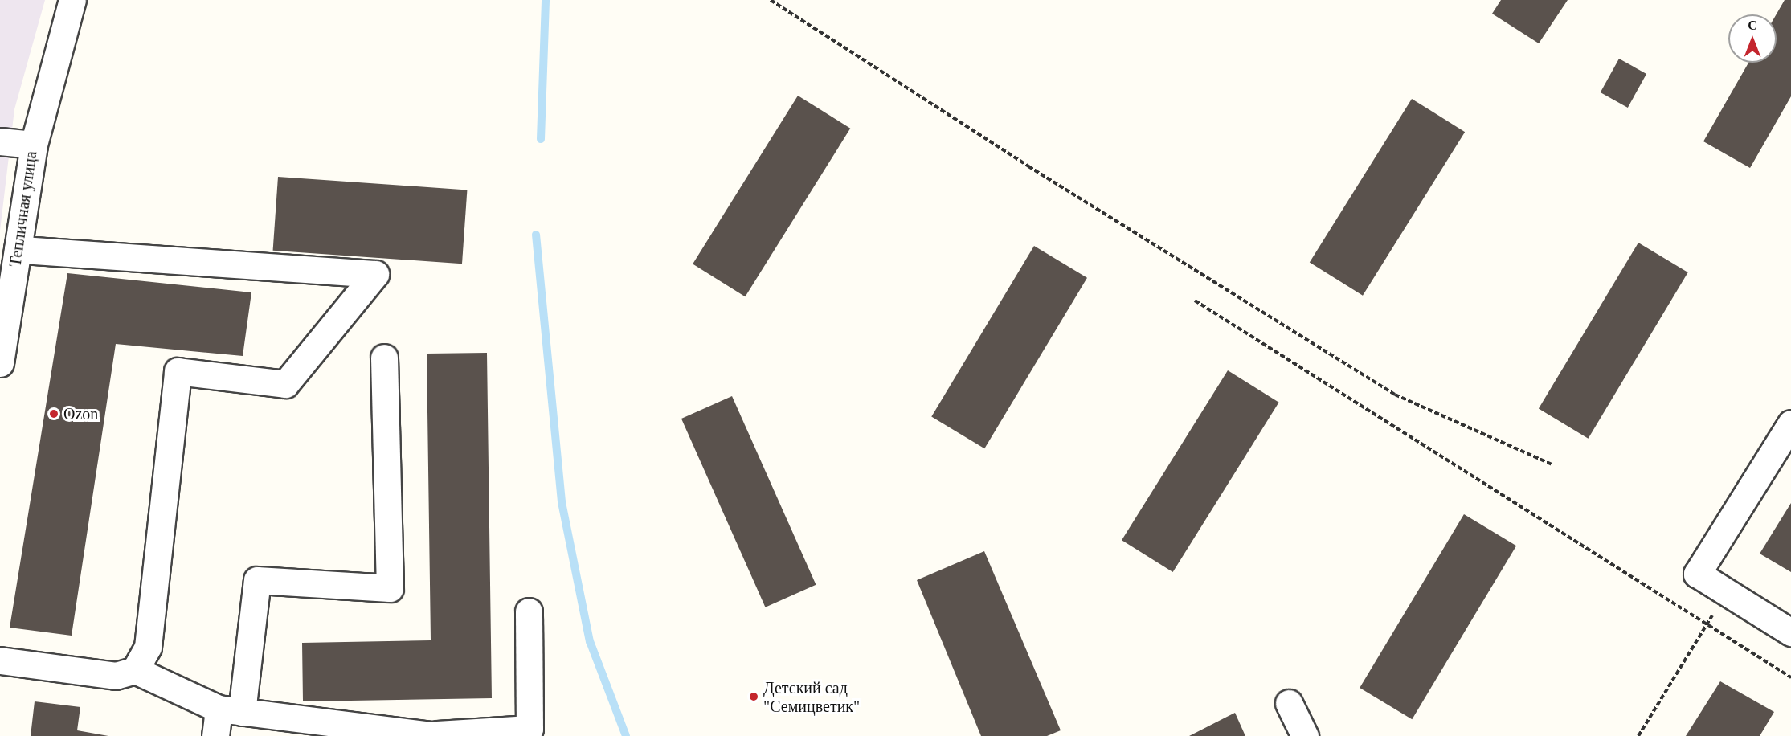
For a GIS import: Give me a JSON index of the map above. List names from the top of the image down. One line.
{"streets":{"street":["Тепличная улица"]},"places":["Ozon","Детский сад \"Семицветик\""],"north":"top"}
